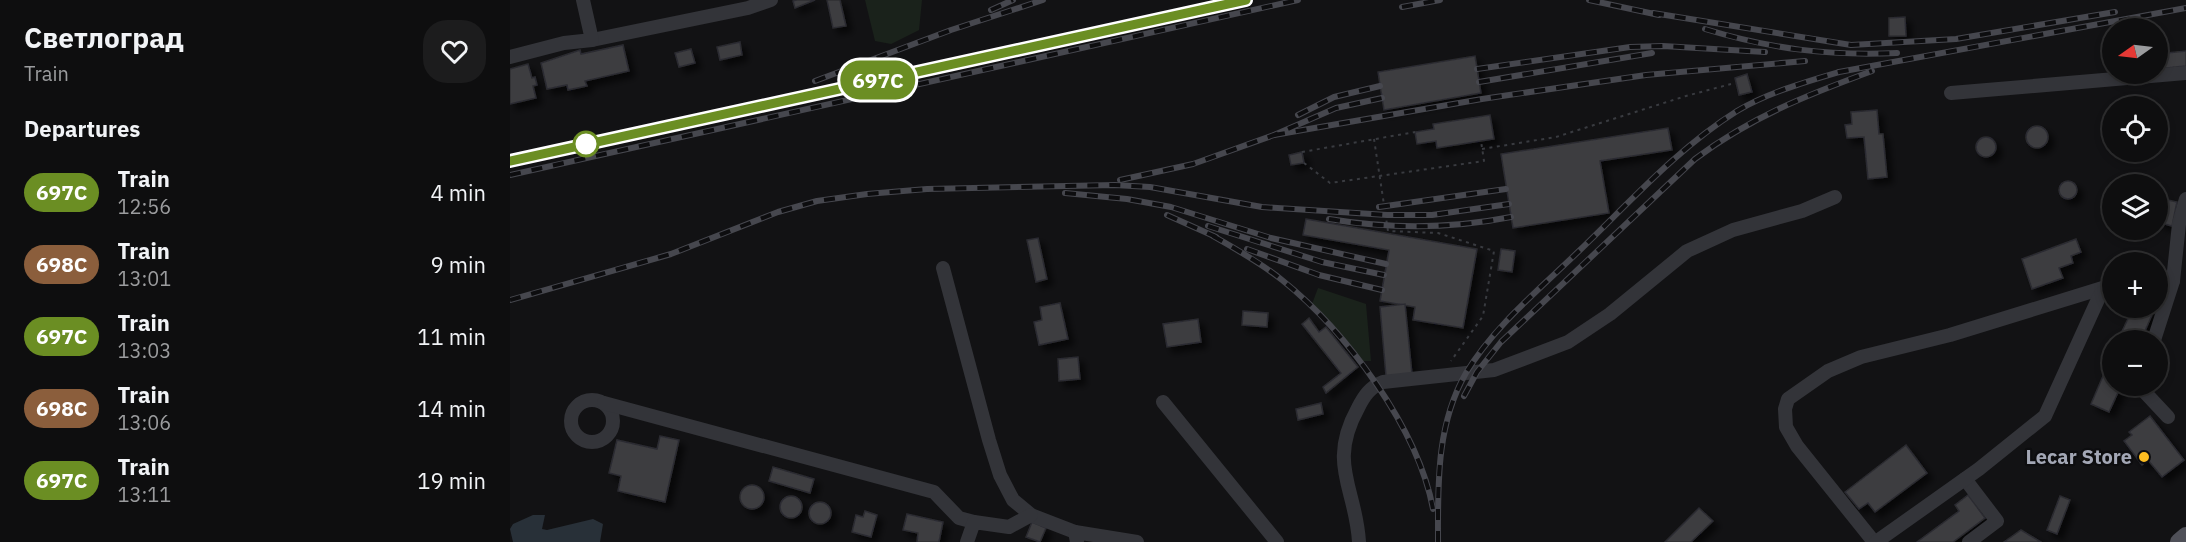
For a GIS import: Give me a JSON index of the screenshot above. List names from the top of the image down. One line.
{"places":["Lecar Store"],"north":"left","page":{"heading":[["Светлоград","Train"],"Departures"],"on_map":"697С","map_buttons":["+","−"],"list":[{"mark":"697С","name":"Train","note":"12:56","value":"4 min"},{"mark":"698С","name":"Train","note":"13:01","value":"9 min"},{"mark":"697С","name":"Train","note":"13:03","value":"11 min"},{"mark":"698С","name":"Train","note":"13:06","value":"14 min"},{"mark":"697С","name":"Train","note":"13:11","value":"19 min"}]}}
